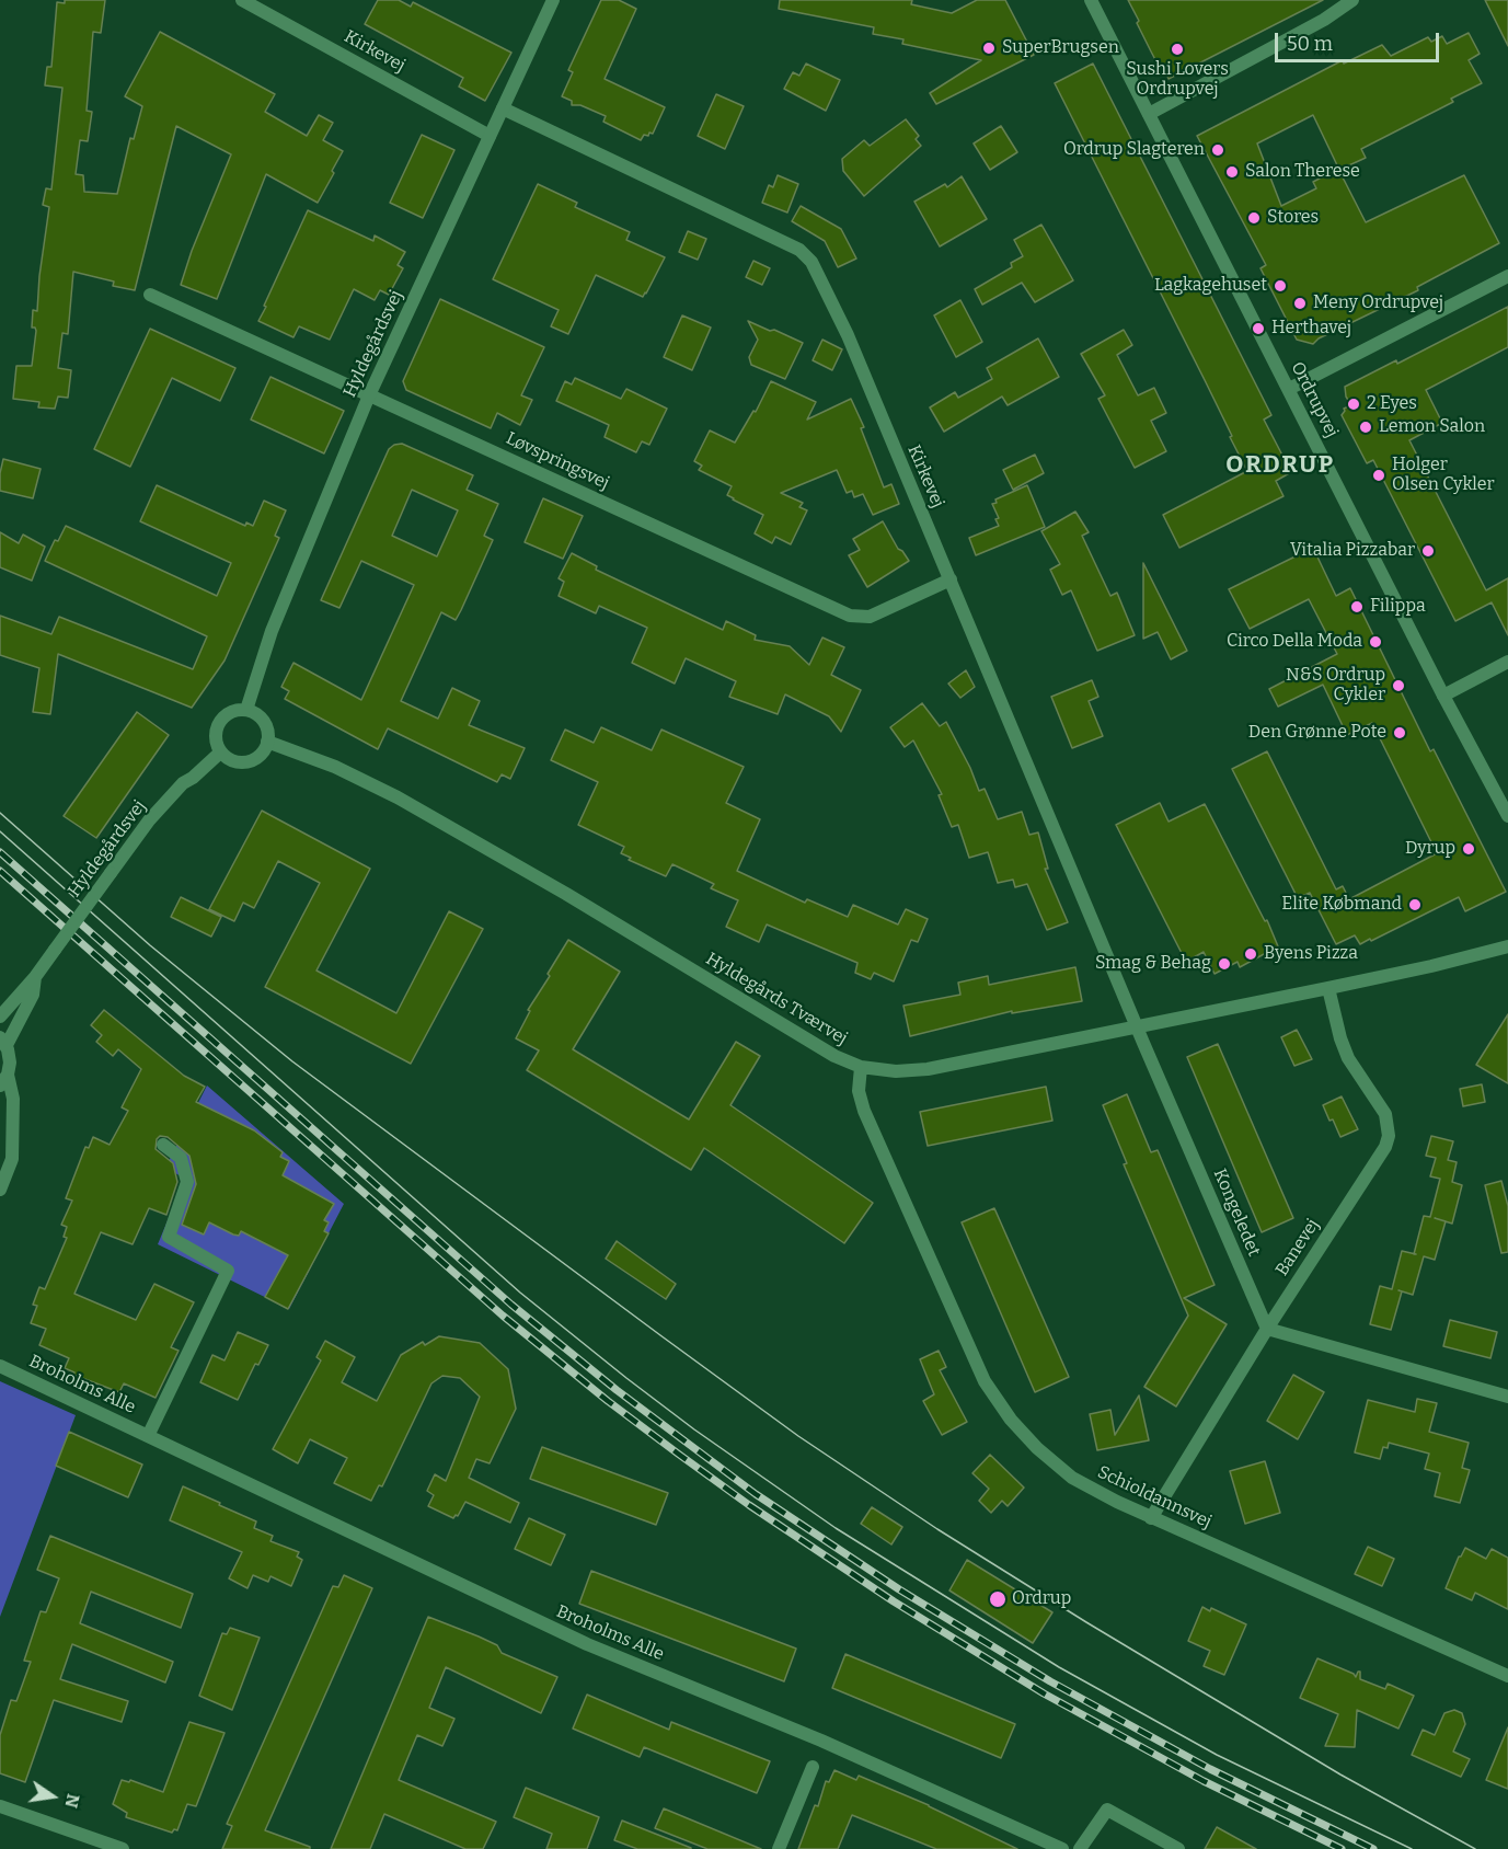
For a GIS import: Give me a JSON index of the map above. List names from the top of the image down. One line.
{"streets":{"street":["Kirkevej","Hyldegårdsvej","Ordrupvej","Løvspringsvej","Hyldegårds Tværvej","Kongeledet","Banevej","Broholms Alle","Schioldannsvej"]},"crossings":[["Kirkevej","Hyldegårdsvej"],["Kirkevej","Løvspringsvej"],["Kirkevej","Hyldegårds Tværvej"],["Kirkevej","Kongeledet"],["Hyldegårdsvej","Løvspringsvej"],["Hyldegårdsvej","Hyldegårds Tværvej"],["Hyldegårds Tværvej","Kongeledet"],["Hyldegårds Tværvej","Banevej"],["Hyldegårds Tværvej","Schioldannsvej"],["Kongeledet","Banevej"],["Banevej","Schioldannsvej"]],"districts":["ORDRUP"],"places":["SuperBrugsen","Sushi Lovers Ordrupvej","Ordrup Slagteren","Salon Therese","Stores","Lagkagehuset","Meny Ordrupvej","Herthavej","2 Eyes","Lemon Salon","Holger Olsen Cykler","Vitalia Pizzabar","Filippa","Circo Della Moda","N&S Ordrup Cykler","Den Grønne Pote","Dyrup","Elite Købmand","Byens Pizza","Smag & Behag","Ordrup"],"scale_bar":"50 m","north":"right"}
